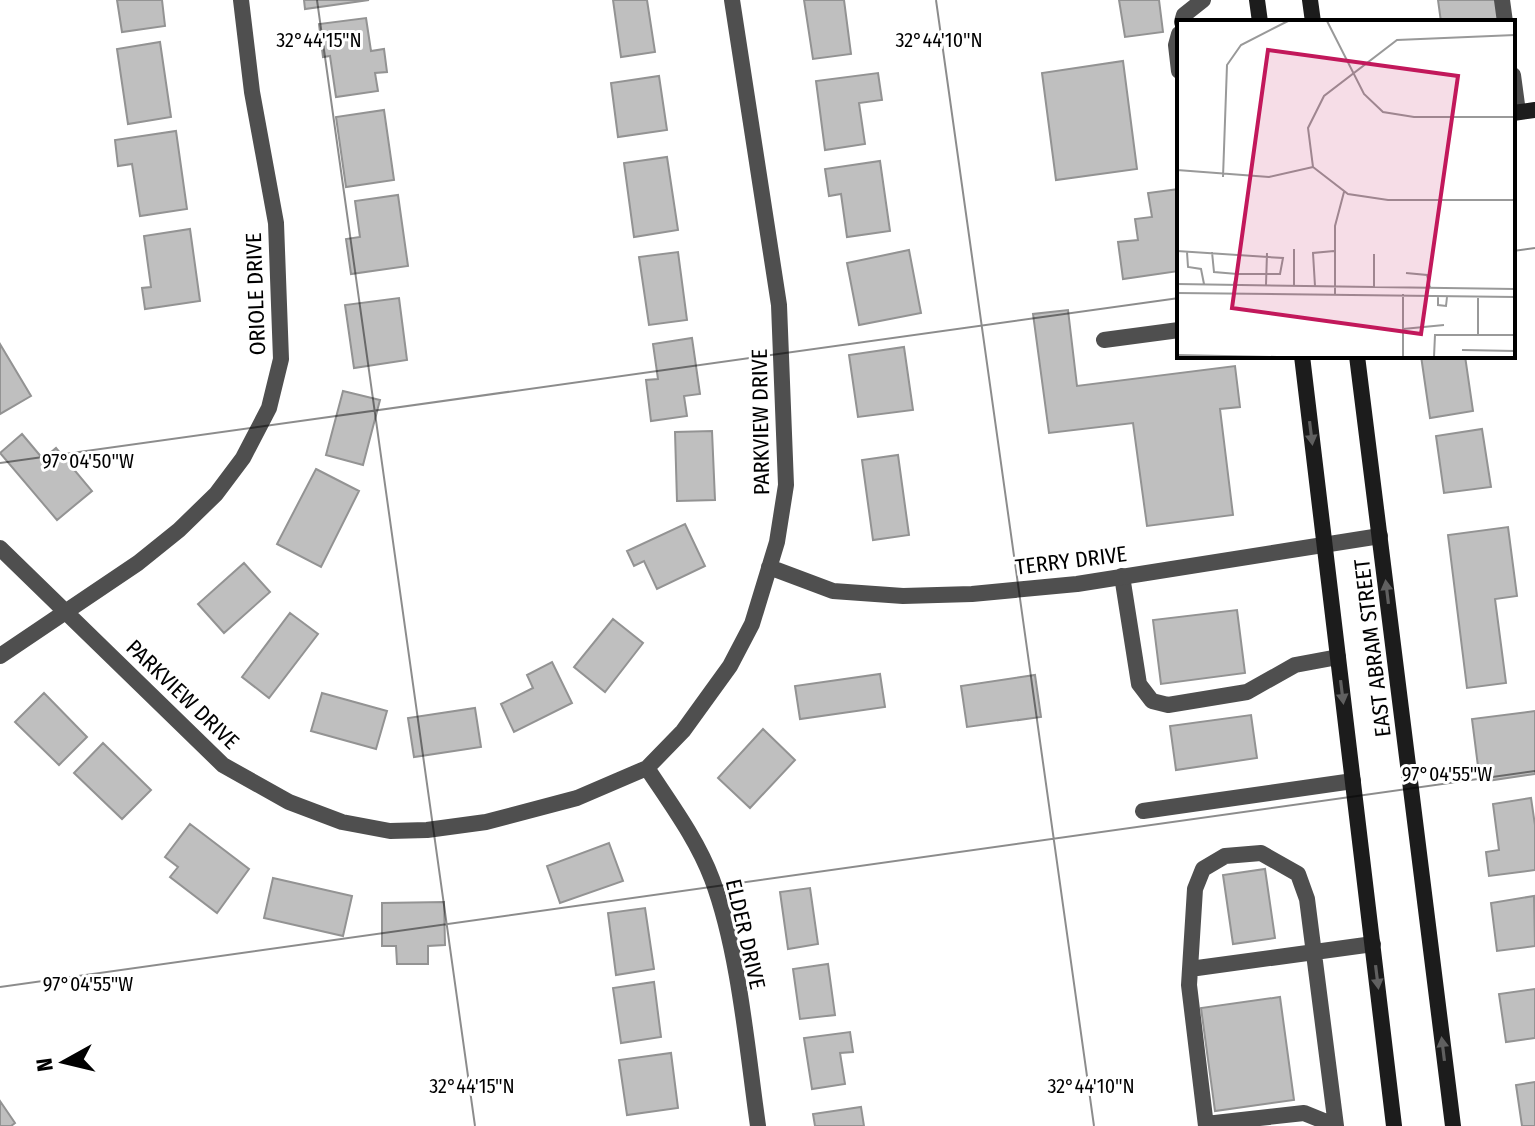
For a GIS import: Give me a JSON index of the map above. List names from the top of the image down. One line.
{"streets":{"main road":["EAST ABRAM STREET"],"street":["ORIOLE DRIVE","PARKVIEW DRIVE","TERRY DRIVE","ELDER DRIVE"]},"crossings":[["ORIOLE DRIVE","PARKVIEW DRIVE"],["PARKVIEW DRIVE","TERRY DRIVE"],["PARKVIEW DRIVE","ELDER DRIVE"],["TERRY DRIVE","EAST ABRAM STREET"]],"north":"left","coordinates":["32°44'15\"N","32°44'10\"N","97°04'50\"W","97°04'55\"W"]}
